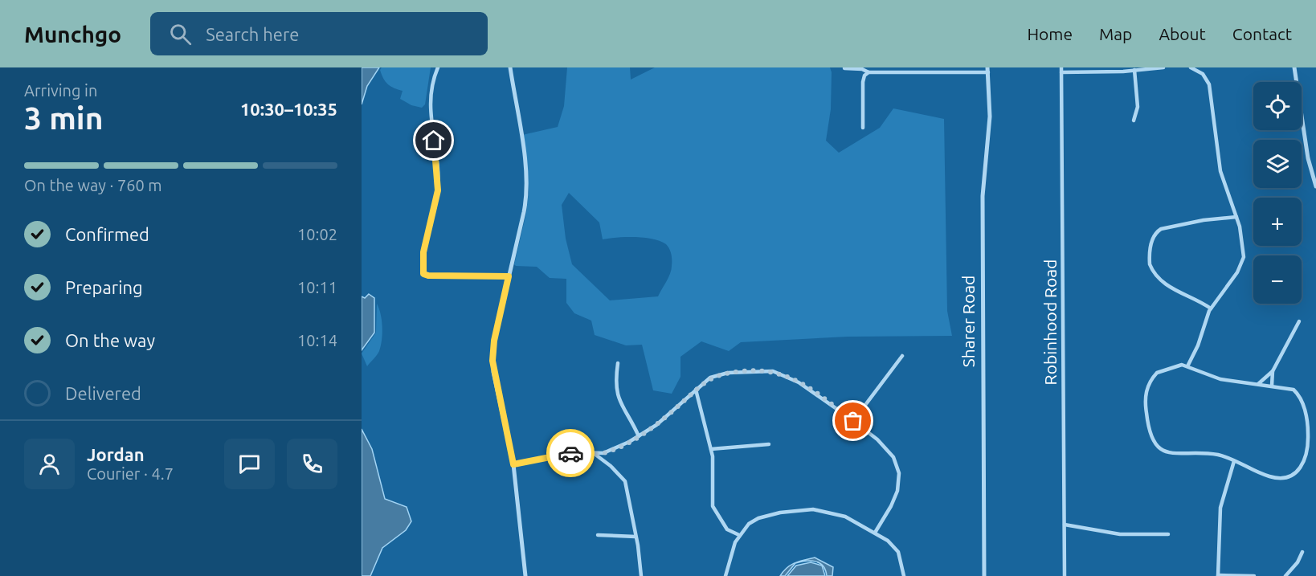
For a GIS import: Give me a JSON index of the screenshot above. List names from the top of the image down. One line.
{"streets":{"street":["Sharer Road","Robinhood Road"]},"page":{"header":"Munchgo","search":"Search here","nav":["Home","Map","About","Contact"],"heading":["3 min","Arriving in","10:30–10:35"],"panel":["Jordan","Courier · 4.7"],"map_buttons":["+","−"],"bar":"On the way · 760 m","list":[["Confirmed","10:02"],["Preparing","10:11"],["On the way","10:14"],"Delivered"]}}
